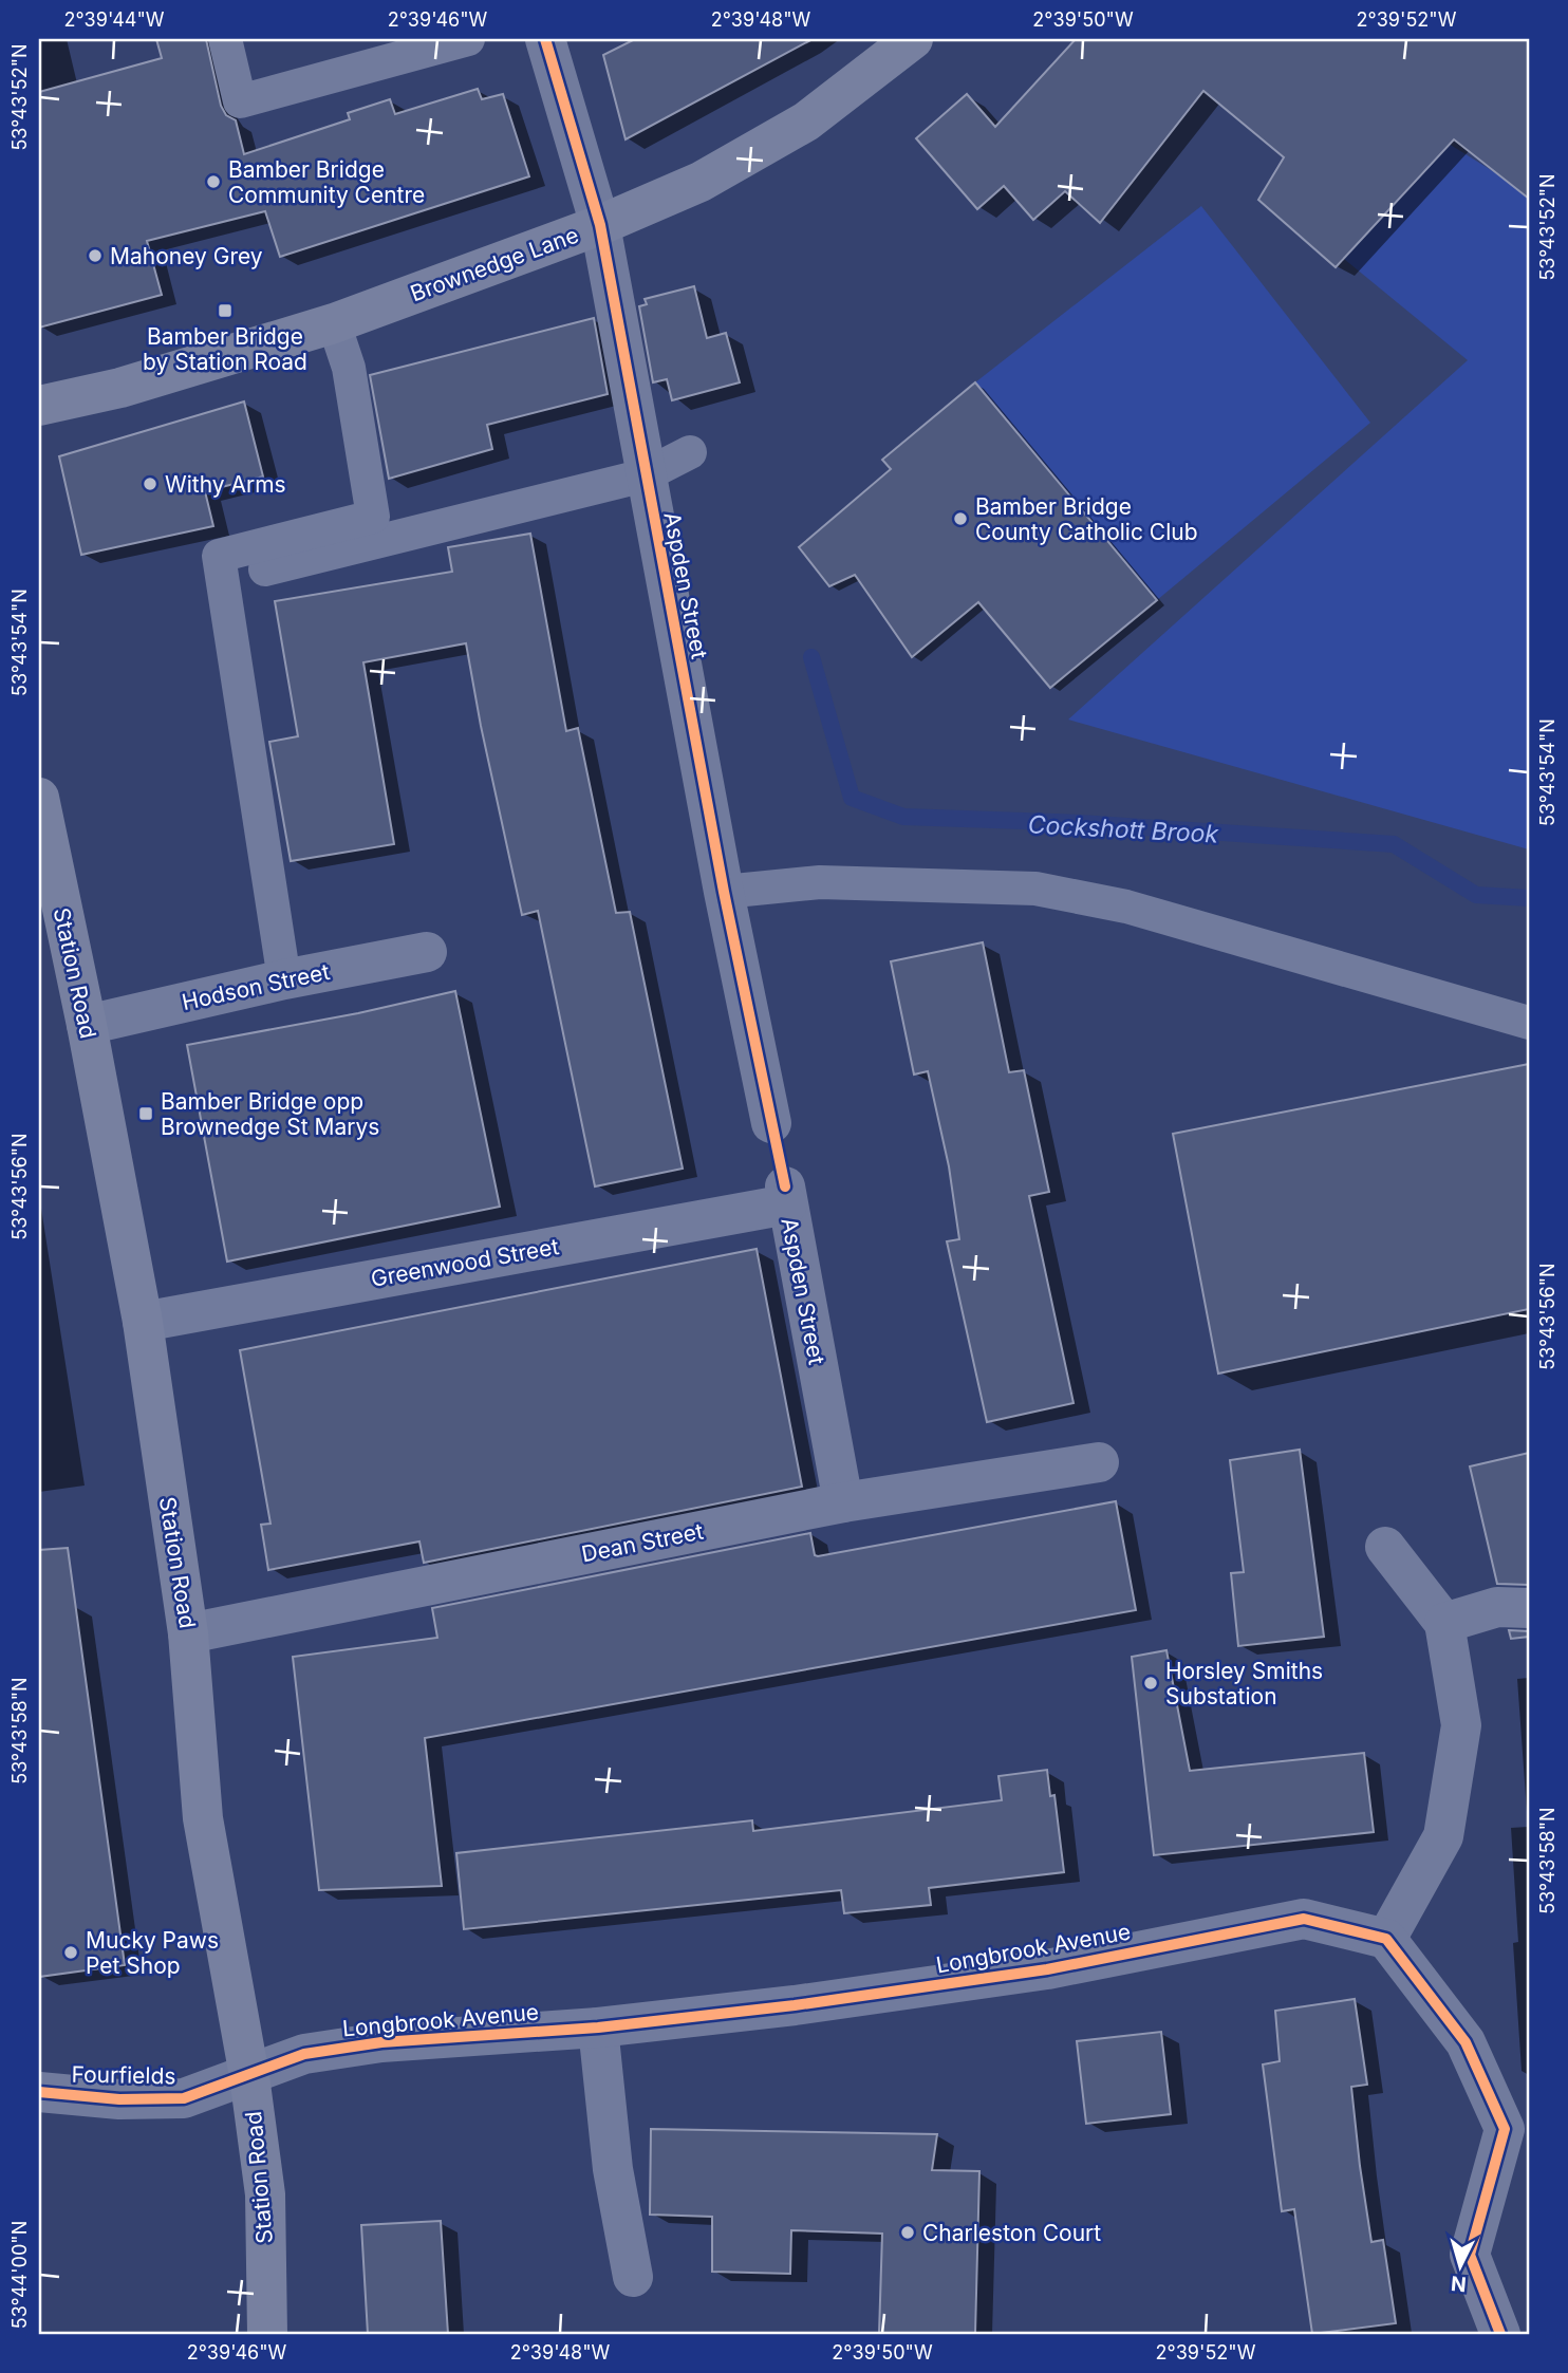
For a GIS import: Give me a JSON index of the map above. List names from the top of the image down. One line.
{"streets":{"main road":["Brownedge Lane","Station Road"],"street":["Aspden Street","Hodson Street","Greenwood Street","Dean Street","Longbrook Avenue","Fourfields"]},"crossings":[["Brownedge Lane","Aspden Street"],["Aspden Street","Greenwood Street"],["Aspden Street","Dean Street"],["Station Road","Hodson Street"],["Station Road","Greenwood Street"],["Station Road","Dean Street"],["Station Road","Longbrook Avenue"],["Station Road","Fourfields"],["Longbrook Avenue","Fourfields"]],"water":["Cockshott Brook"],"places":{"other":["Bamber Bridge Community Centre","Mahoney Grey","Withy Arms","Bamber Bridge County Catholic Club","Horsley Smiths Substation","Mucky Paws Pet Shop","Charleston Court"],"transit":["Bamber Bridge by Station Road","Bamber Bridge opp Brownedge St Marys"]},"north":"bottom","coordinates":["2°39'44\"W","2°39'46\"W","2°39'48\"W","2°39'50\"W","2°39'52\"W","53°43'52\"N","53°43'54\"N","53°43'56\"N","53°43'58\"N","53°44'00\"N"]}
